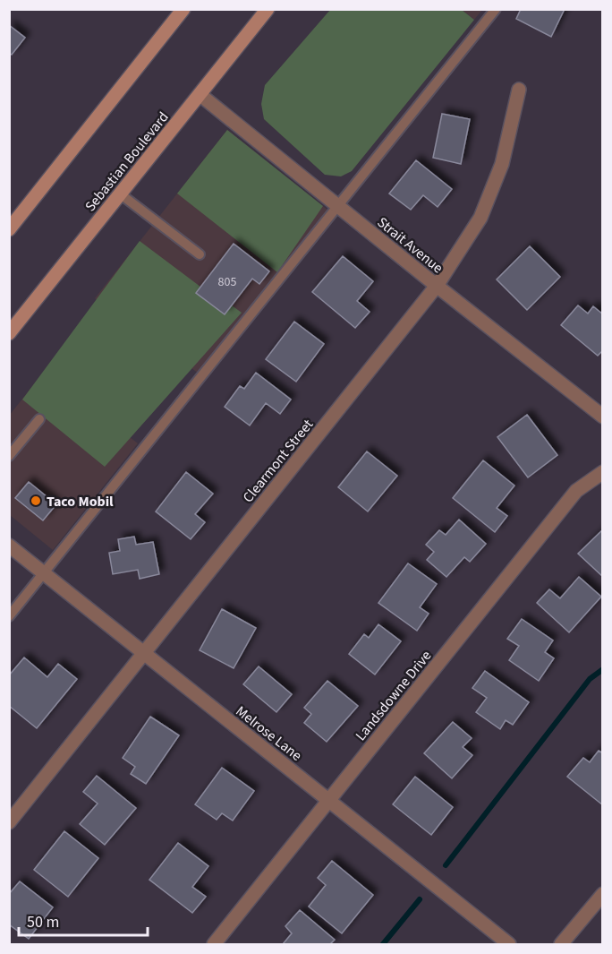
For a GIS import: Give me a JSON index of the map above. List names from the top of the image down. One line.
{"streets":{"main road":["Sebastian Boulevard"],"street":["Strait Avenue","Clearmont Street","Landsdowne Drive","Melrose Lane"]},"crossings":[["Sebastian Boulevard","Strait Avenue"],["Strait Avenue","Clearmont Street"],["Clearmont Street","Melrose Lane"],["Landsdowne Drive","Melrose Lane"]],"places":["Taco Mobil"],"house_numbers":["805"],"scale_bar":"50 m"}
